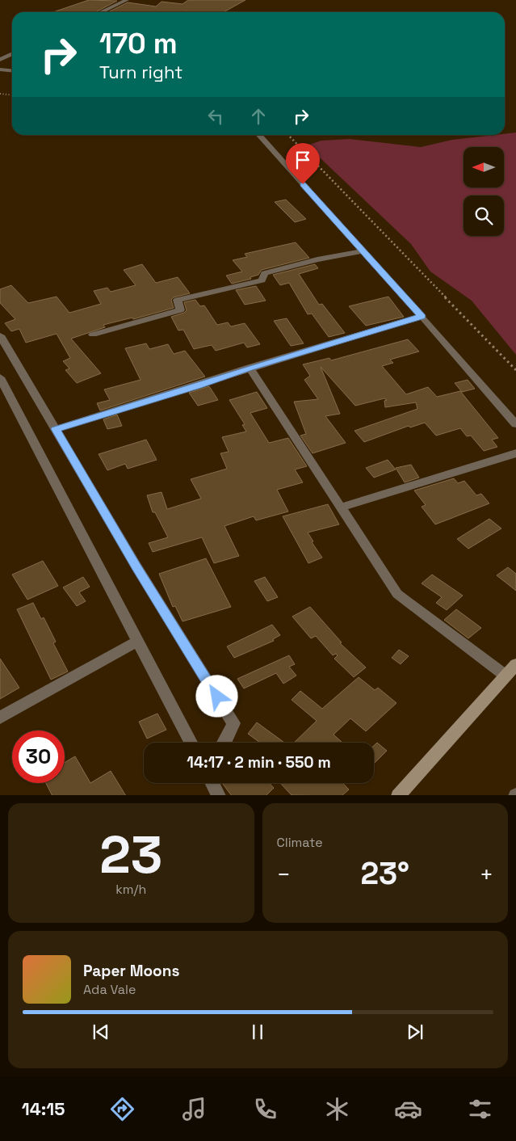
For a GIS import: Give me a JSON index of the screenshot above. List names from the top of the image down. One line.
{"north":"left","page":{"turn":["170 m","Turn right"],"limit":"30","trip":"14:17 · 2 min · 550 m","tile":[["23","km/h"],"Climate"],"heat":["−","23°","+"],"song":["Paper Moons","Ada Vale"],"tabs":"14:15"}}
